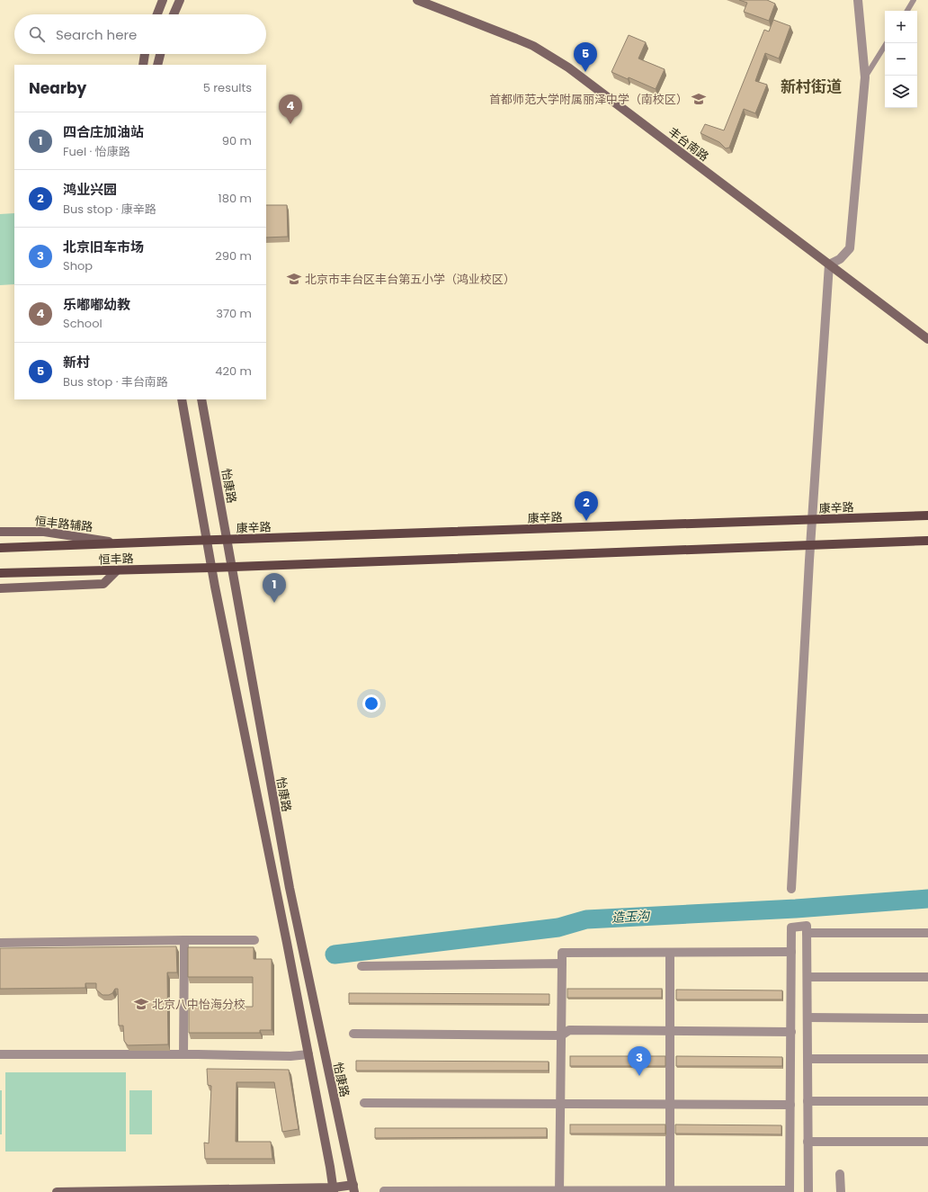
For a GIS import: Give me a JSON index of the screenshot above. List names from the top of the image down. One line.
{"streets":{"main road":["丰台南路","怡康路","康辛路","恒丰路辅路","恒丰路"]},"crossings":[["怡康路","康辛路"],["怡康路","恒丰路"],["康辛路","恒丰路"],["恒丰路辅路","恒丰路"]],"districts":["新村街道"],"water":["造玉沟"],"places":{"school or university":["首都师范大学附属丽泽中学（南校区）","北京市丰台区丰台第五小学（鸿业校区）","北京八中怡海分校"]},"page":{"map_buttons":["+","−"],"search":"Search here","pins":["5","4","2","1","3"],"heading":["Nearby","5 results"],"list":[{"mark":"1","name":"四合庄加油站","note":"Fuel · 怡康路","value":"90 m"},{"mark":"2","name":"鸿业兴园","note":"Bus stop · 康辛路","value":"180 m"},{"mark":"3","name":"北京旧车市场","note":"Shop","value":"290 m"},{"mark":"4","name":"乐嘟嘟幼教","note":"School","value":"370 m"},{"mark":"5","name":"新村","note":"Bus stop · 丰台南路","value":"420 m"}]}}
